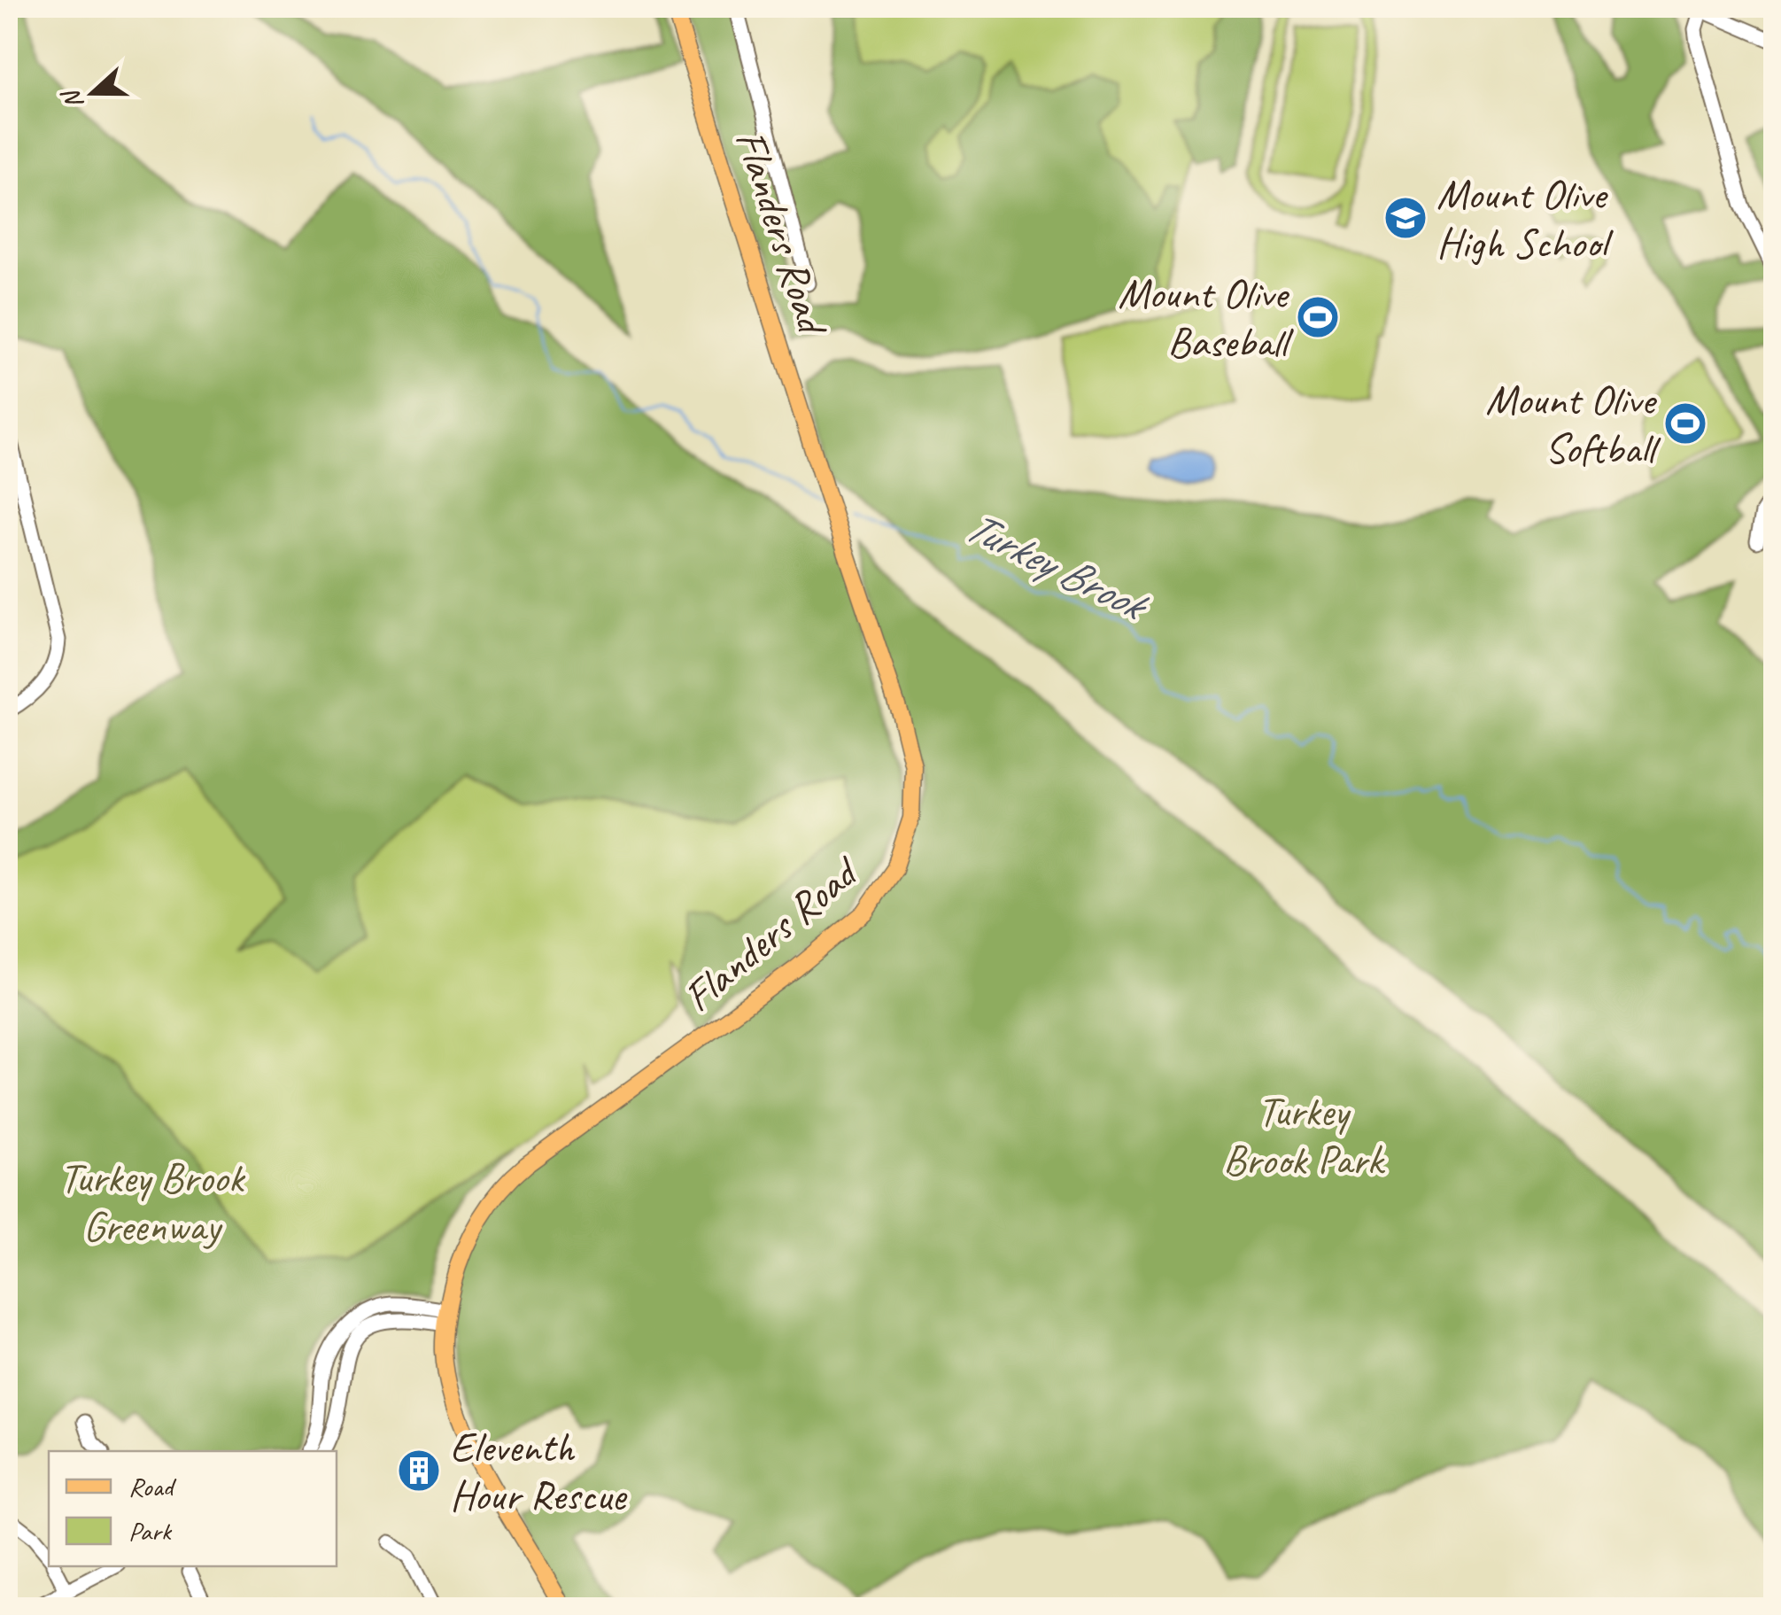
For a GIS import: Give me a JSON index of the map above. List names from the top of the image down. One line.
{"streets":{"main road":["Flanders Road"]},"water":["Turkey Brook"],"parks":["Turkey Brook Park","Turkey Brook Greenway"],"places":{"school or university":["Mount Olive High School"],"sports":["Mount Olive Baseball","Mount Olive Softball"],"building":["Eleventh Hour Rescue"]},"legend":["Road","Park"],"north":"left"}
